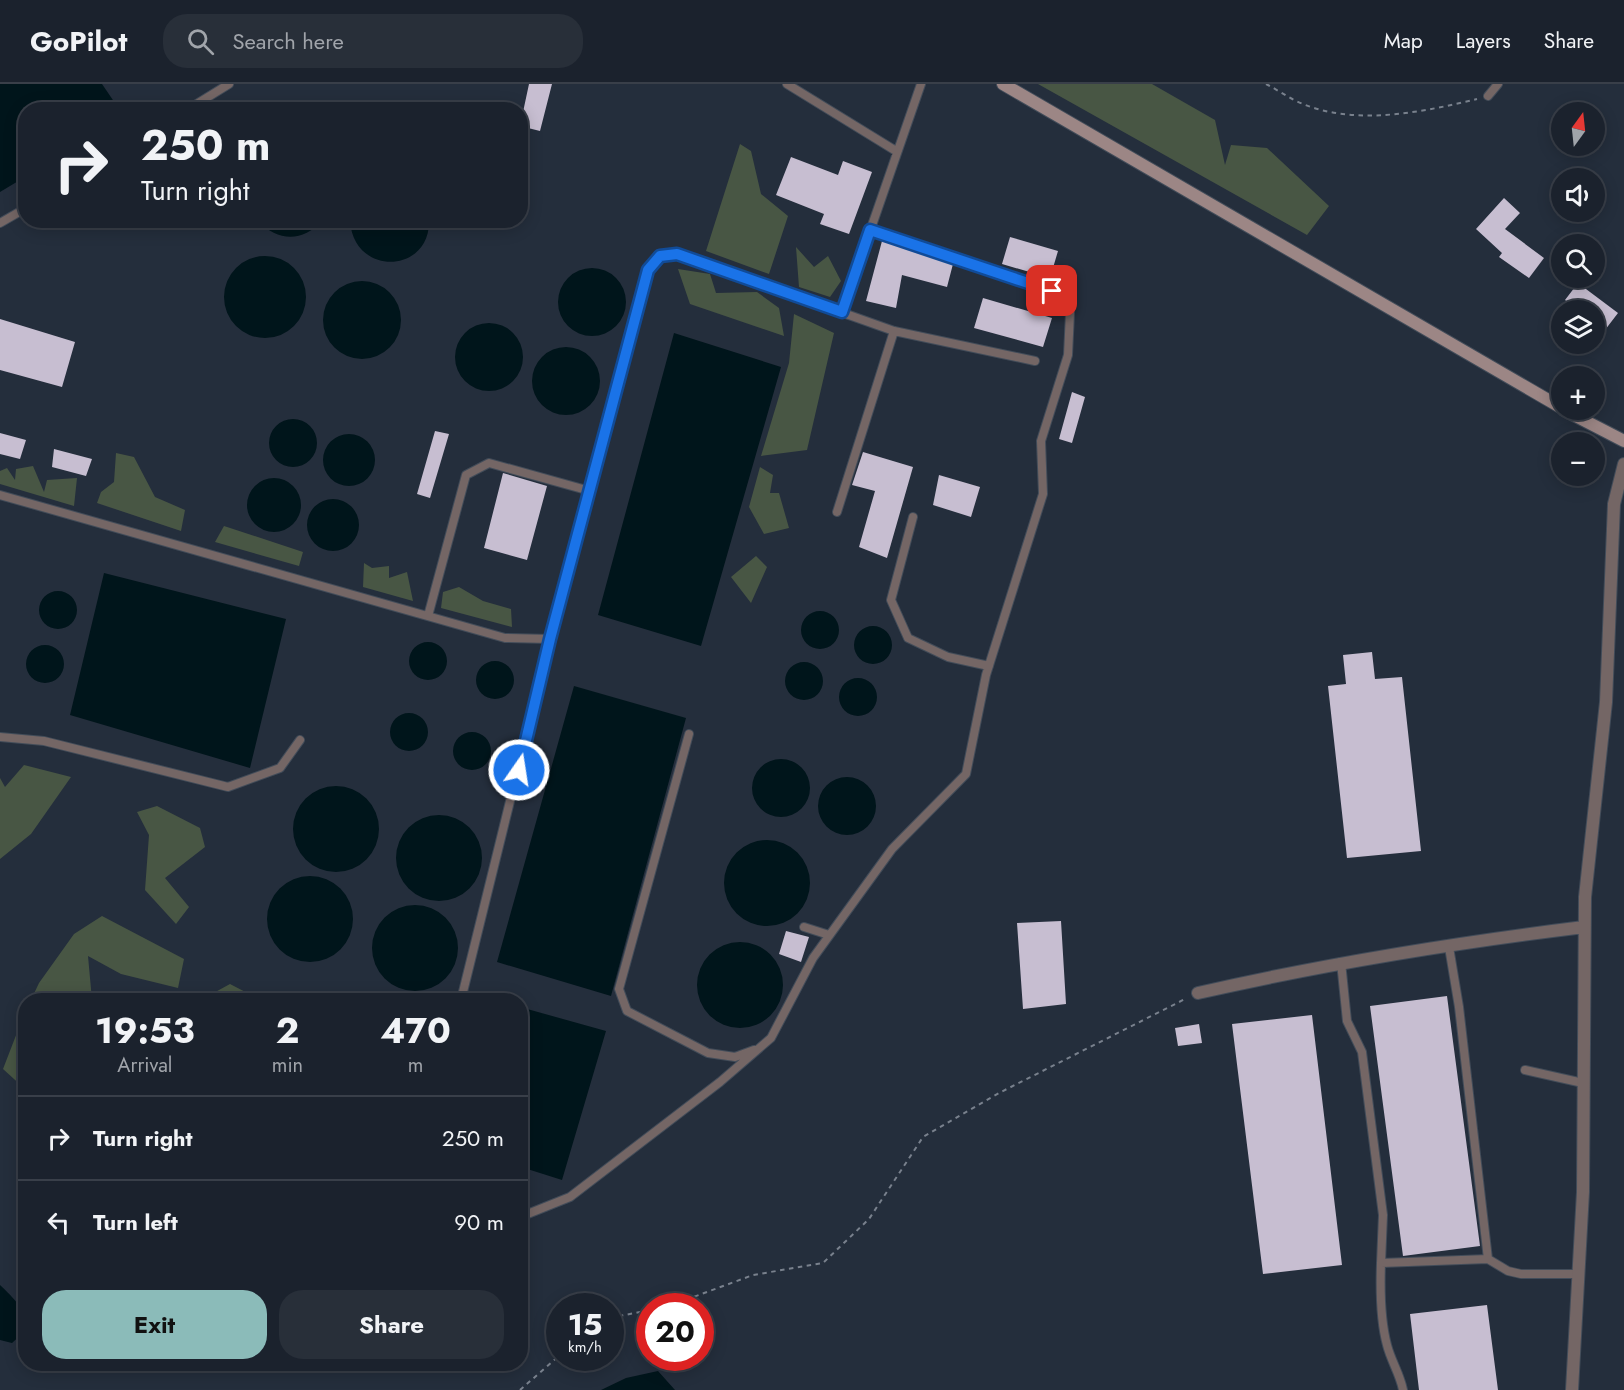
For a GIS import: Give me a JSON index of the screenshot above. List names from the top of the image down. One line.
{"north":"top","page":{"header":"GoPilot","search":"Search here","nav":["Map","Layers","Share"],"map_buttons":["+","−"],"turn":["250 m","Turn right"],"eta":["19:53","Arrival","2","min","470","m"],"list":[{"name":"Turn right","value":"250 m"},{"name":"Turn left","value":"90 m"}],"buttons":["Exit","Share"],"speed":"15 km/h","limit":"20"}}
